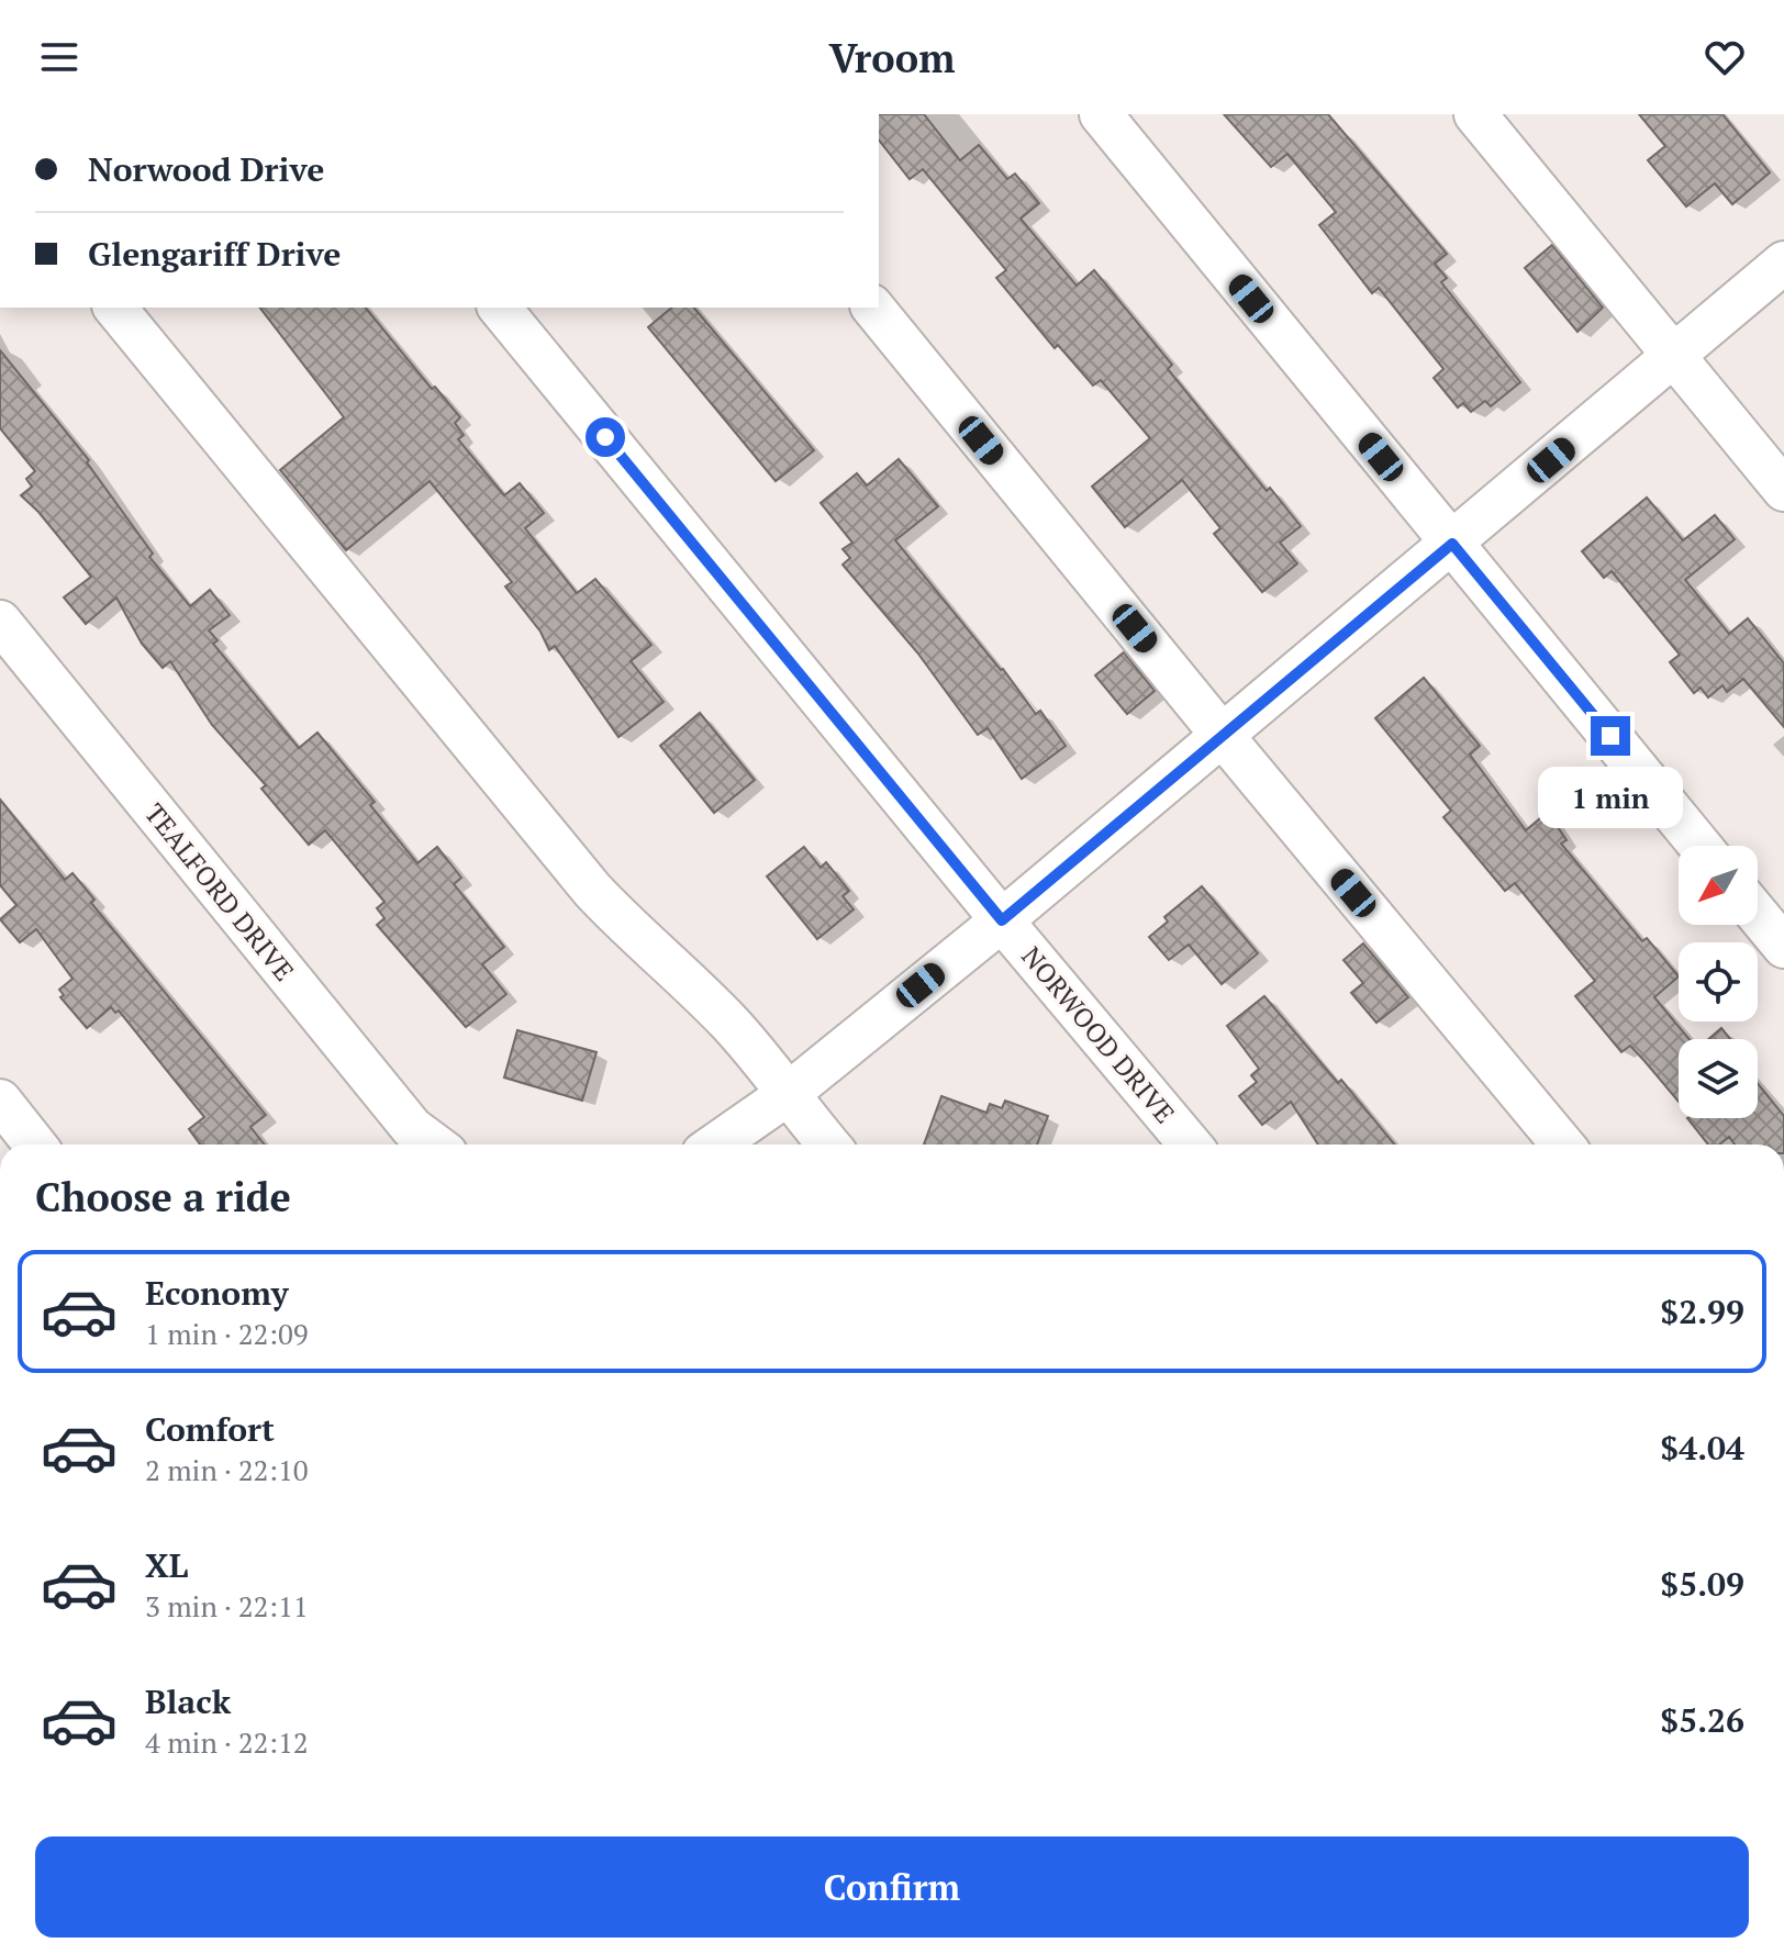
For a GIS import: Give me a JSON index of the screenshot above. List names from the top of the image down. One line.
{"streets":{"street":["TEALFORD DRIVE","NORWOOD DRIVE"]},"north":"bottom left","page":{"header":"Vroom","banner":["Norwood Drive","Glengariff Drive"],"bubble":"1 min","heading":"Choose a ride","list":[{"name":"Economy","note":"1 min · 22:09","value":"$2.99"},{"name":"Comfort","note":"2 min · 22:10","value":"$4.04"},{"name":"XL","note":"3 min · 22:11","value":"$5.09"},{"name":"Black","note":"4 min · 22:12","value":"$5.26"}],"buttons":"Confirm"}}
